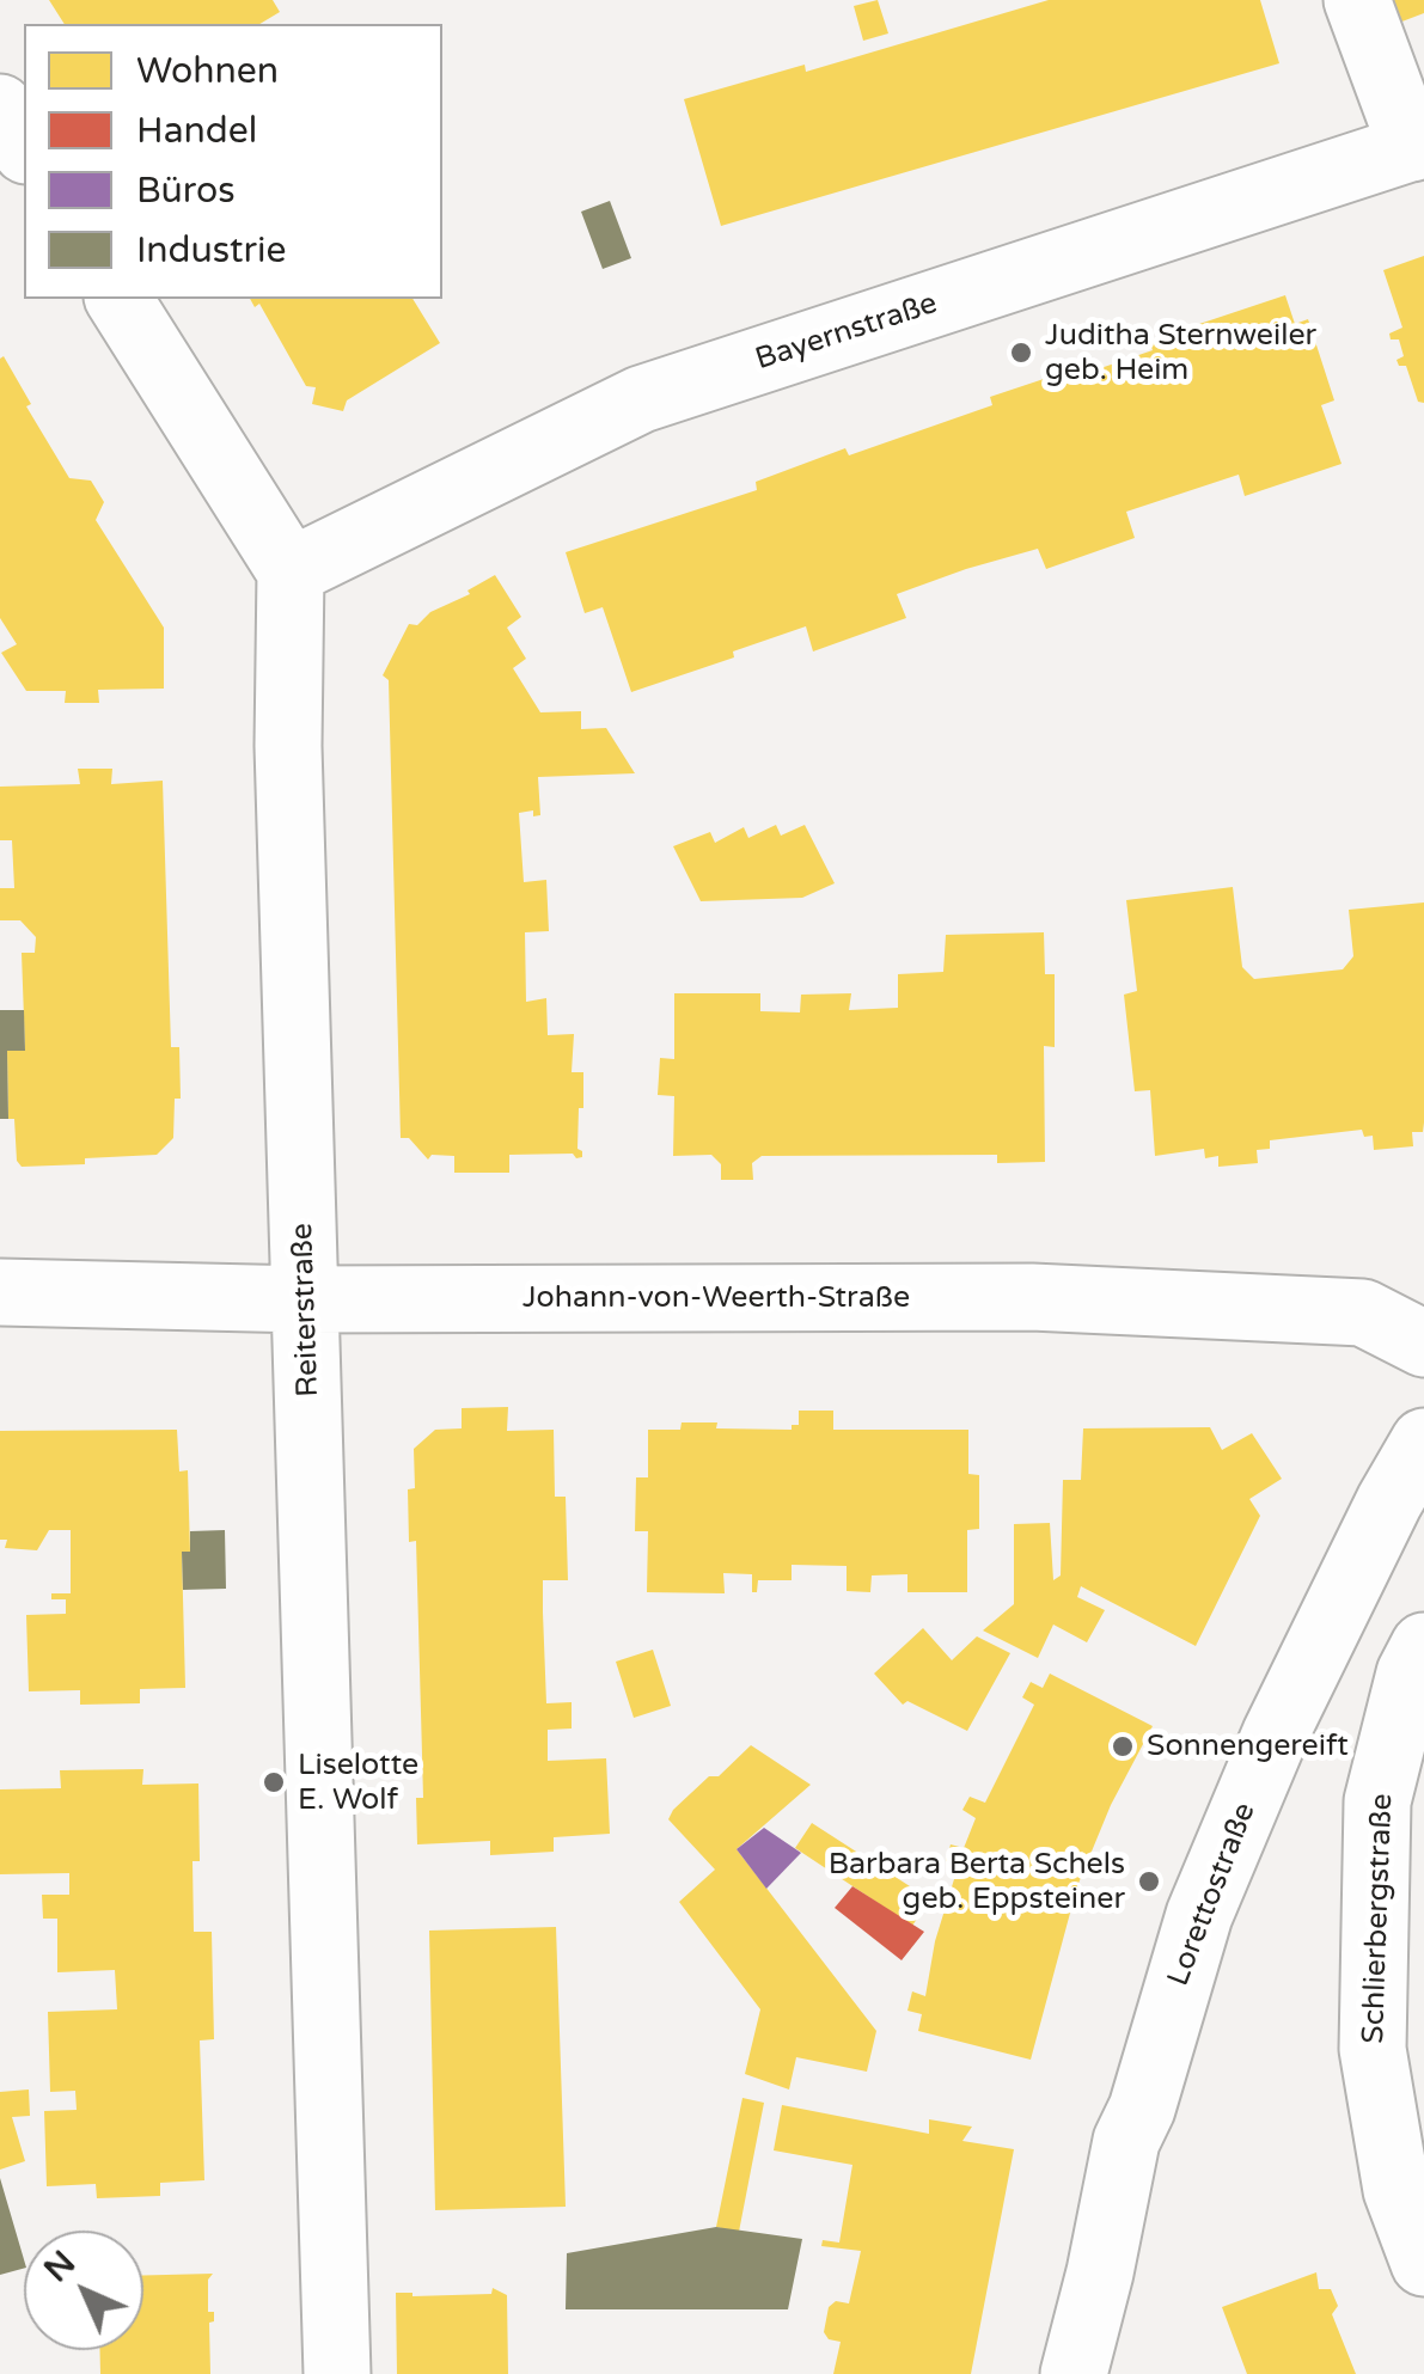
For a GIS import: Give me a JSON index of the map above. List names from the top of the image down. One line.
{"streets":{"street":["Bayernstraße","Johann-von-Weerth-Straße","Reiterstraße","Lorettostraße","Schlierbergstraße"]},"crossings":[["Bayernstraße","Reiterstraße"],["Johann-von-Weerth-Straße","Reiterstraße"]],"places":["Juditha Sternweiler geb. Heim","Sonnengereift","Liselotte E. Wolf","Barbara Berta Schels geb. Eppsteiner"],"legend":["Wohnen","Handel","Büros","Industrie"],"north":"top left"}
